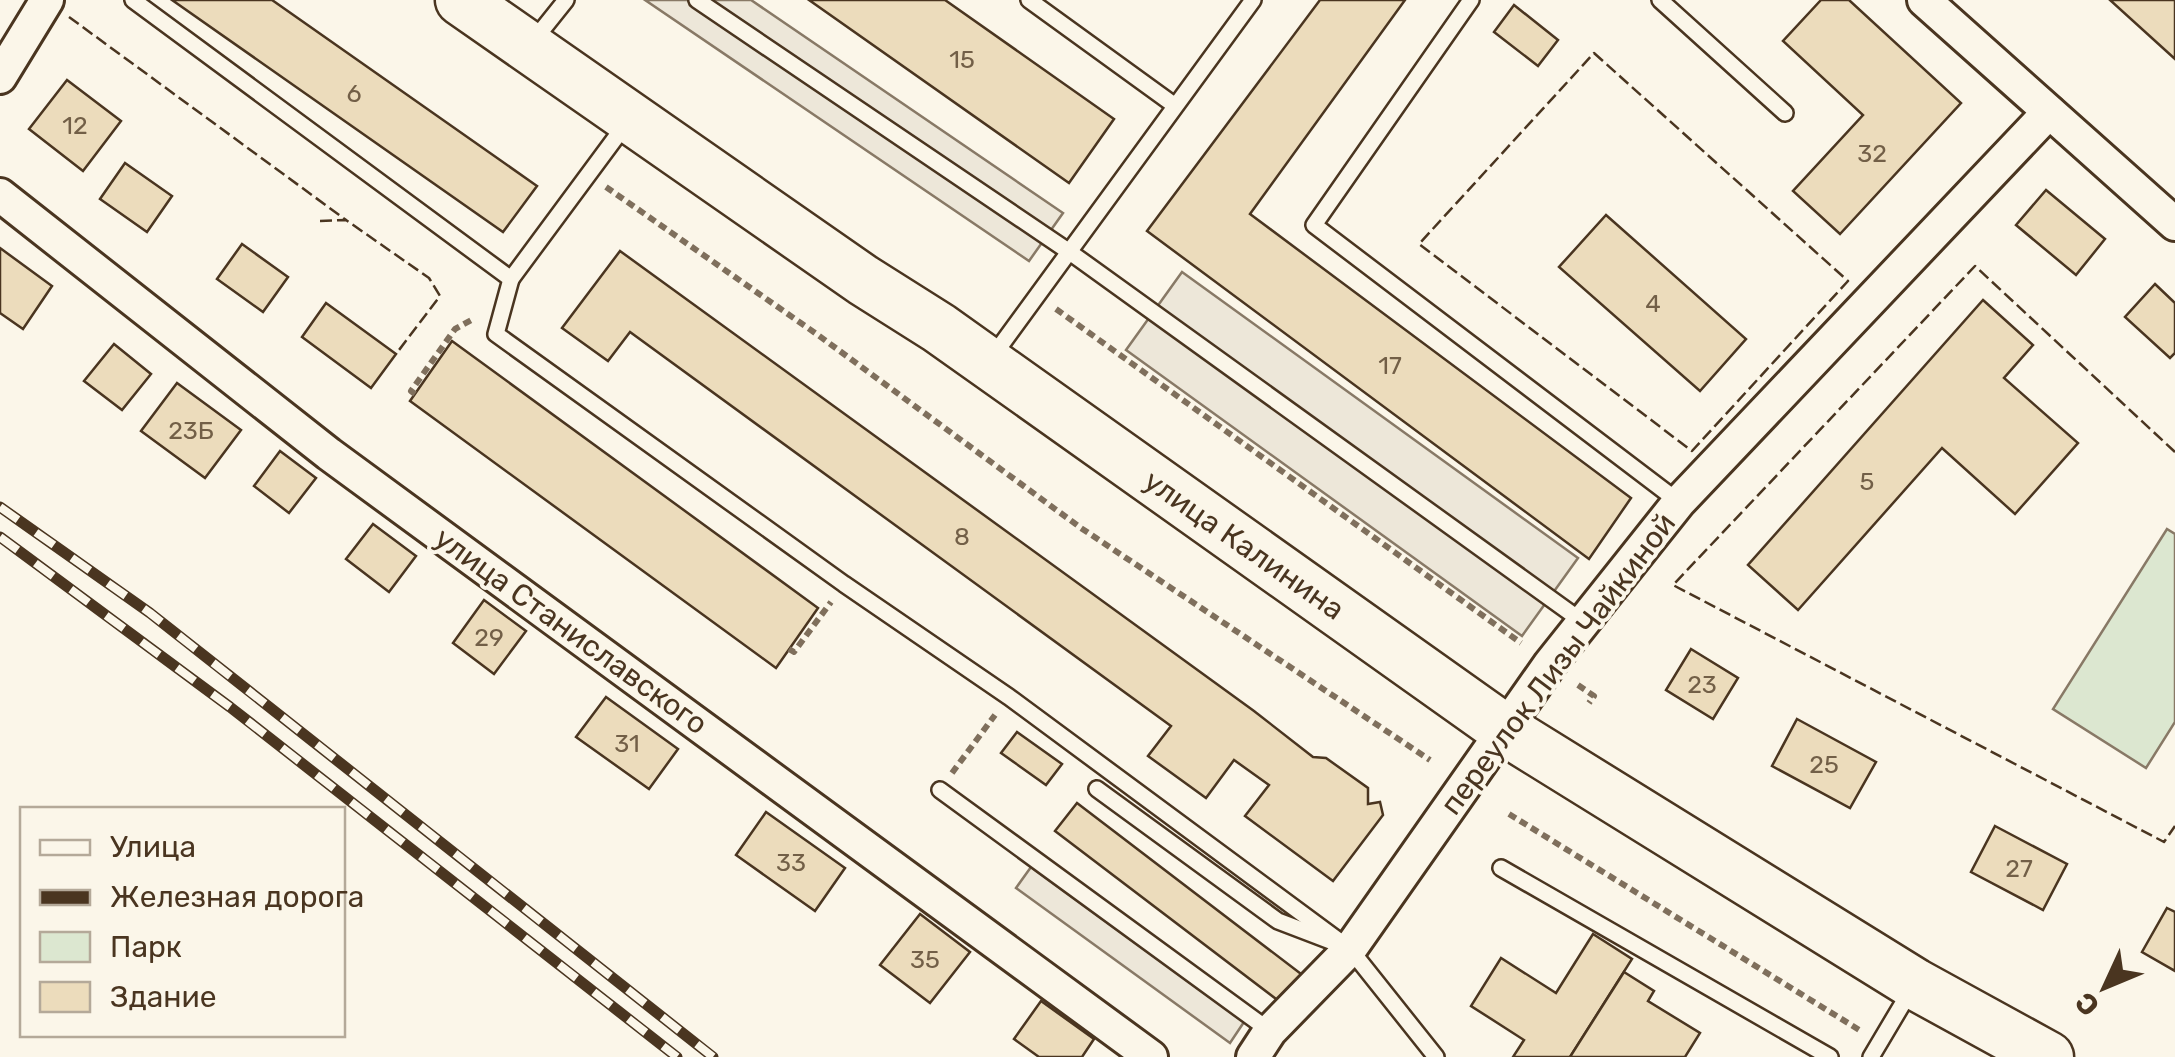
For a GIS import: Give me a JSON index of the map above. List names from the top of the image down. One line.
{"streets":{"main road":["улица Калинина"],"street":["улица Станиславского","переулок Лизы Чайкиной"]},"crossings":[["улица Калинина","переулок Лизы Чайкиной"]],"house_numbers":["15","6","12","32","4","17","23Б","5","8","29","23","31","25","33","27","35"],"legend":["Улица","Железная дорога","Парк","Здание"],"north":"bottom left"}
